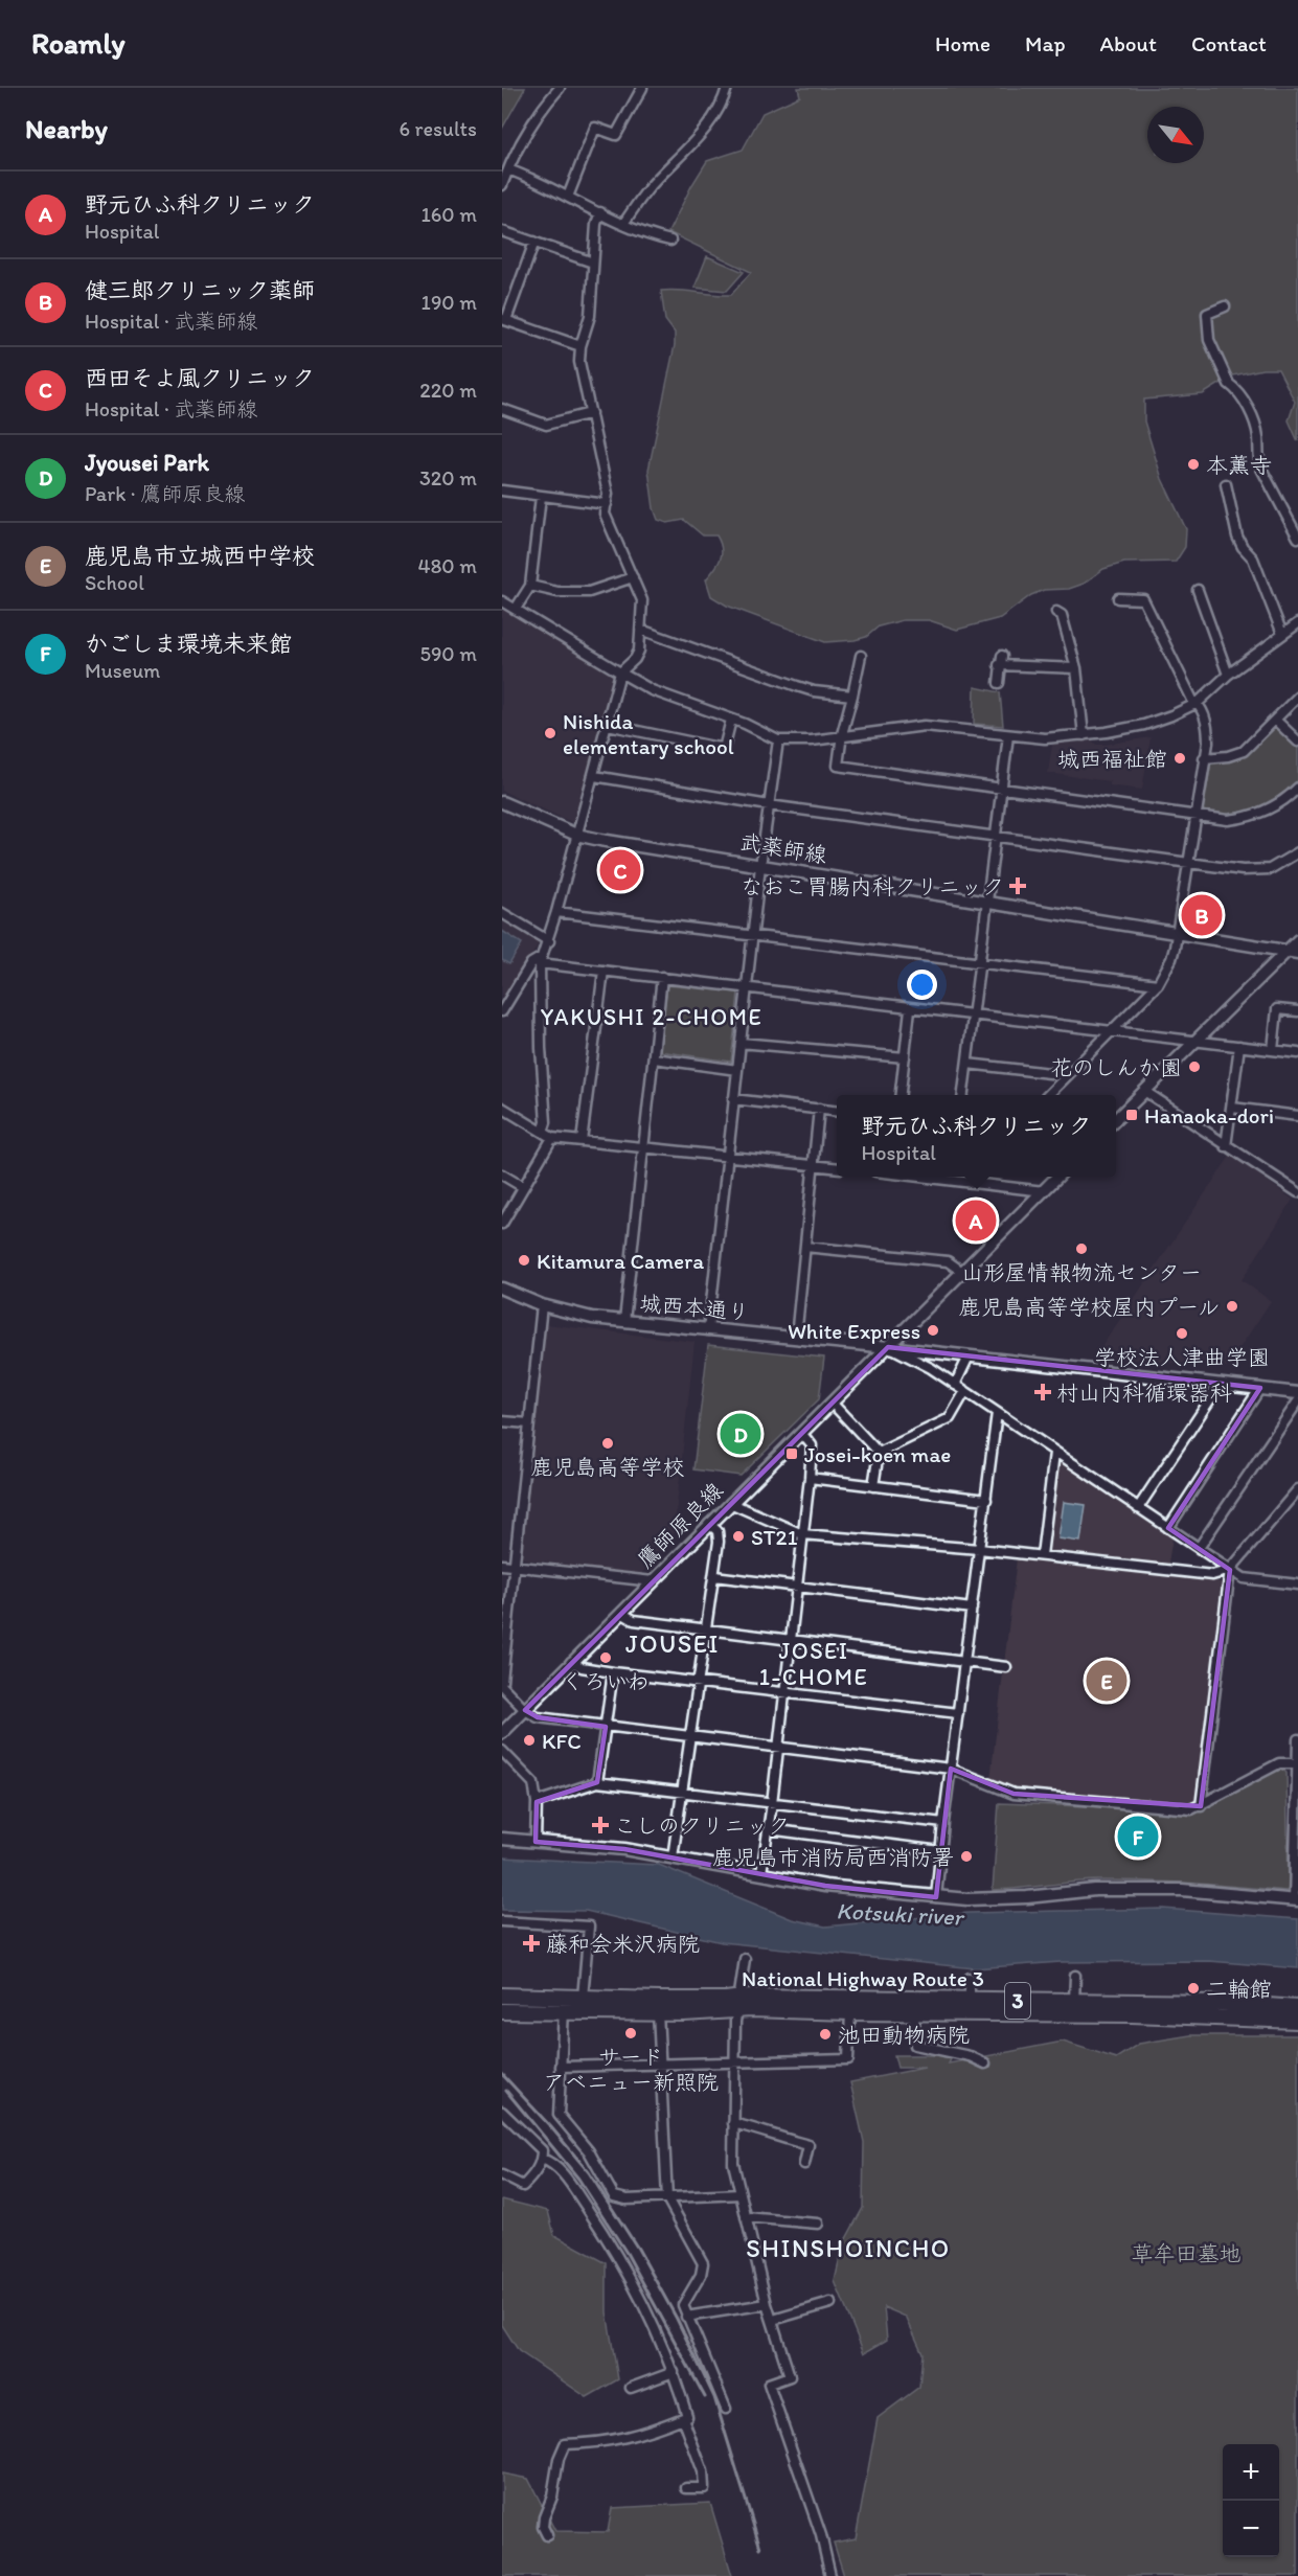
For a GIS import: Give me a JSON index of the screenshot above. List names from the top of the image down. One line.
{"streets":{"highway":["National Highway Route 3","3"],"street":["武薬師線","城西本通り","鷹師原良線"]},"crossings":[["城西本通り","鷹師原良線"]],"districts":["YAKUSHI 2-CHOME","JOUSEI","JOSEI 1-CHOME","SHINSHOINCHO"],"water":["Kotsuki river"],"parks":["草牟田墓地"],"places":{"other":["本薫寺","Nishida elementary school","城西福祉館","花のしんか園","山形屋情報物流センター","Kitamura Camera","鹿児島高等学校屋内プール","White Express","学校法人津曲学園","鹿児島高等学校","ST21","くろいわ","KFC","鹿児島市消防局西消防署","二輪館","サード アベニュー新照院","池田動物病院"],"health":["なおこ胃腸内科クリニック","村山内科循環器科","こしのクリニック","藤和会米沢病院"],"transit":["Hanaoka-dori","Josei-koen mae"]},"north":"bottom right","page":{"header":"Roamly","nav":["Home","Map","About","Contact"],"heading":["Nearby","6 results"],"list":[{"mark":"A","name":"野元ひふ科クリニック","note":"Hospital","value":"160 m"},{"mark":"B","name":"健三郎クリニック薬師","note":"Hospital · 武薬師線","value":"190 m"},{"mark":"C","name":"西田そよ風クリニック","note":"Hospital · 武薬師線","value":"220 m"},{"mark":"D","name":"Jyousei Park","note":"Park · 鷹師原良線","value":"320 m"},{"mark":"E","name":"鹿児島市立城西中学校","note":"School","value":"480 m"},{"mark":"F","name":"かごしま環境未来館","note":"Museum","value":"590 m"}],"pins":["C","B","A","D","E","F"],"popup":["野元ひふ科クリニック","Hospital"],"map_buttons":["+","−"]}}
